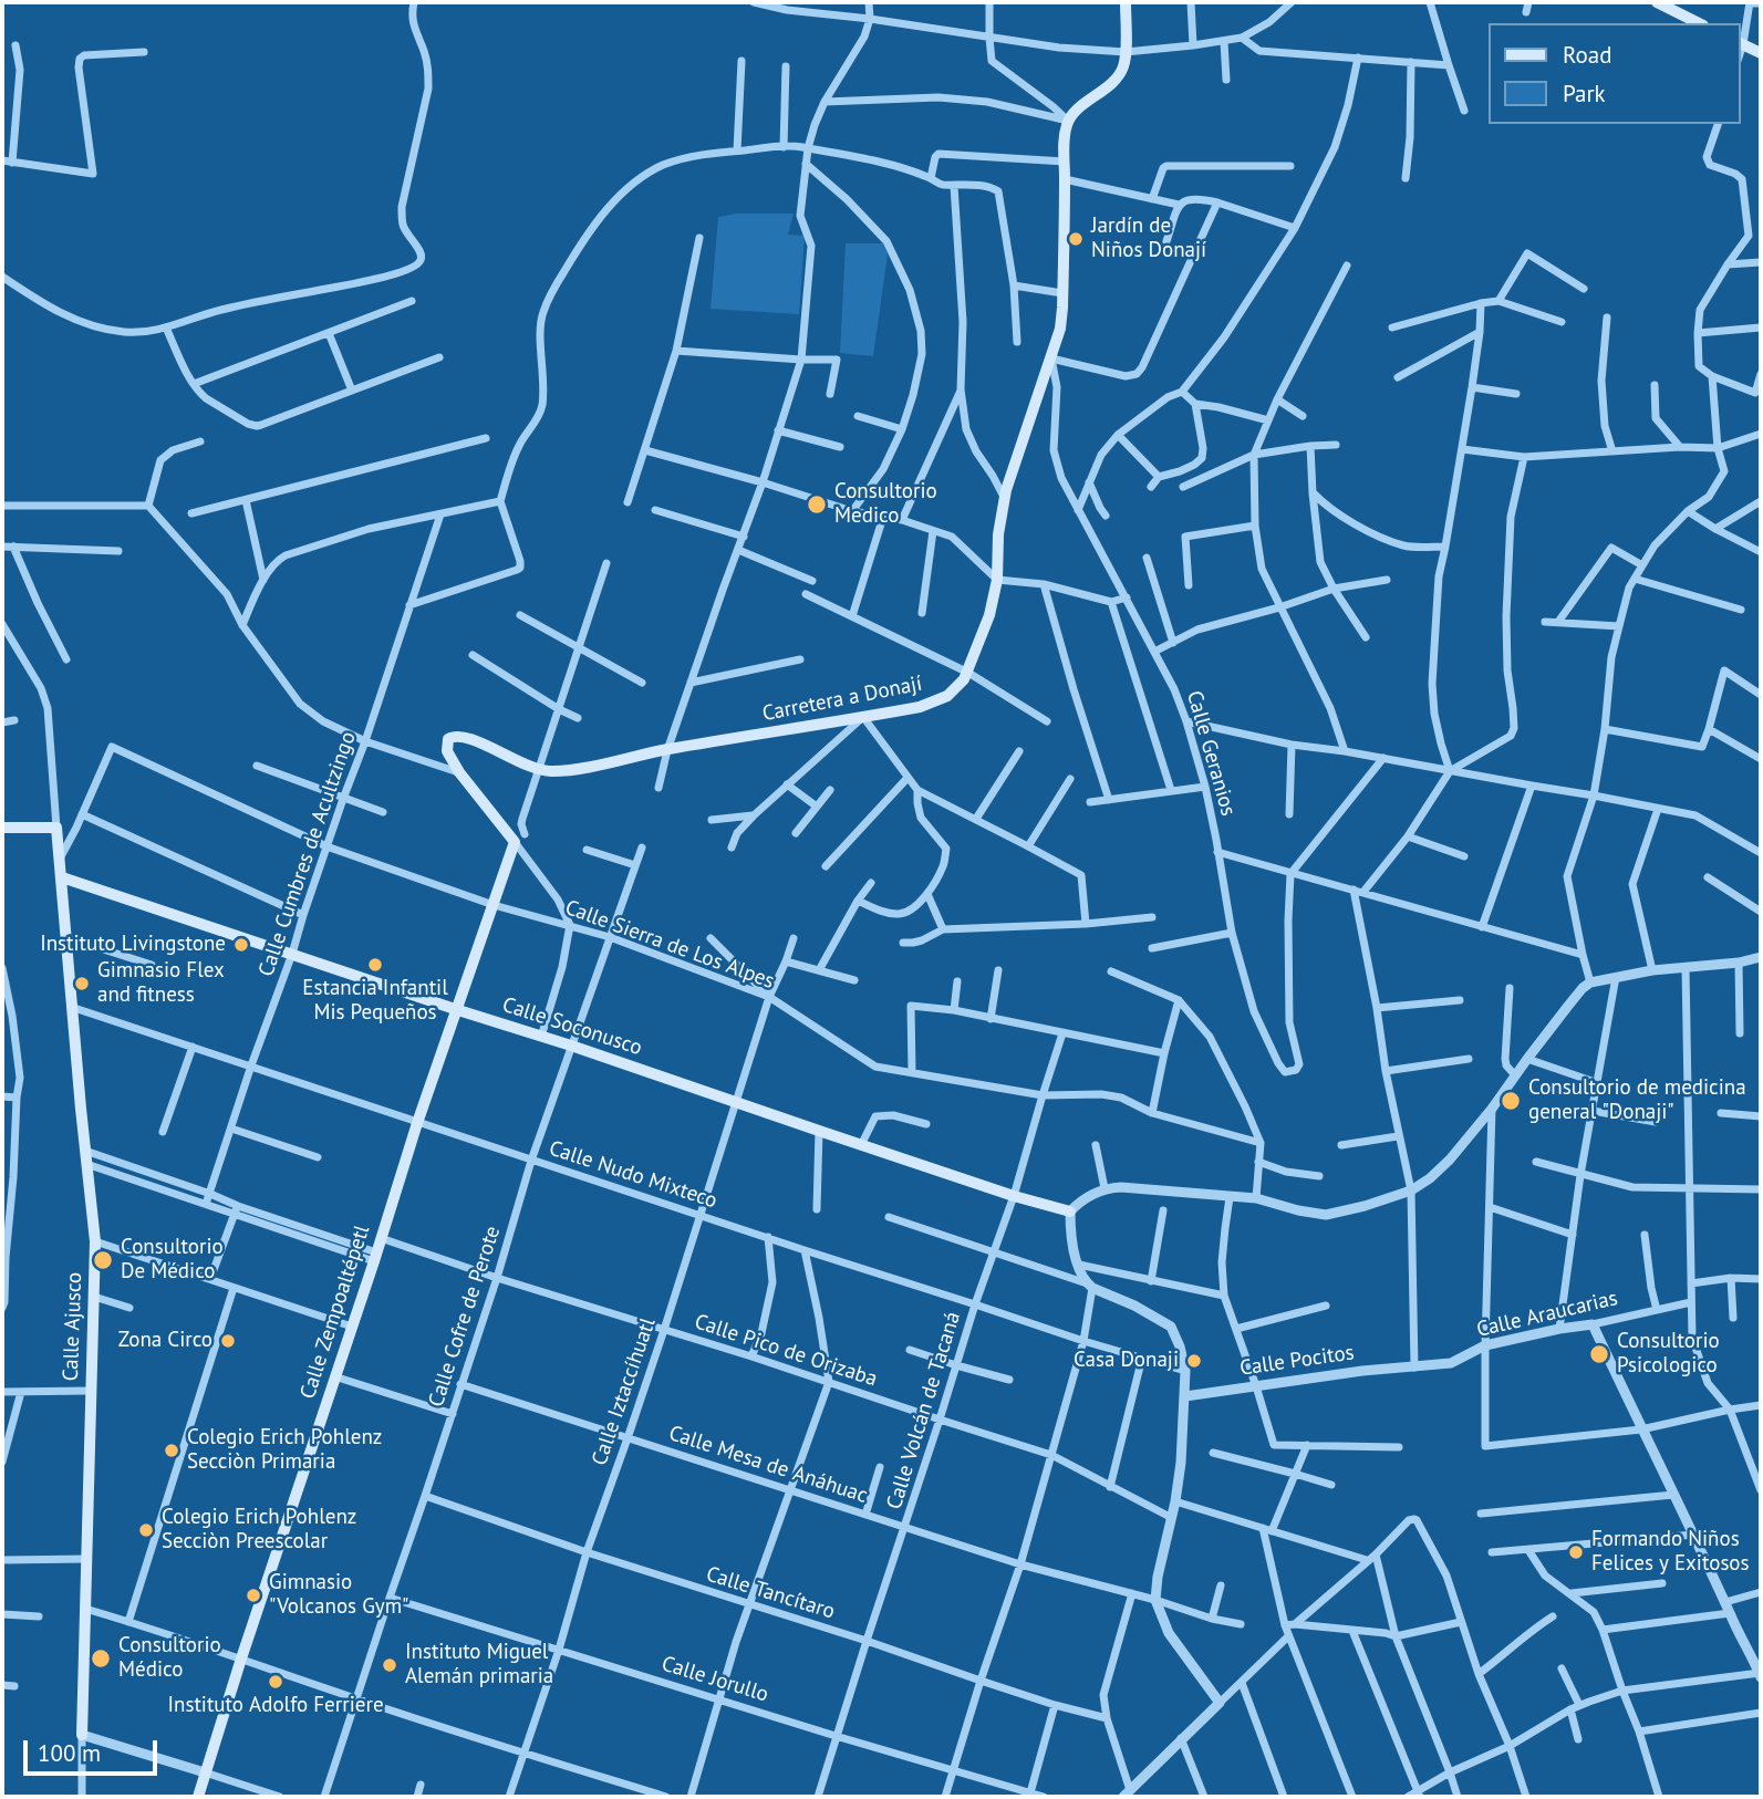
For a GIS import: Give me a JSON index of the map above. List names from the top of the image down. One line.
{"streets":{"main road":["Carretera a Donají","Calle Soconusco","Calle Zempoaltépetl","Calle Ajusco"],"street":["Calle Geranios","Calle Cumbres de Acultzingo","Calle Sierra de Los Alpes","Calle Nudo Mixteco","Calle Araucarias","Calle Cofre de Perote","Calle Pico de Orizaba","Calle Pocitos","Calle Iztaccíhuatl","Calle Volcán de Tacaná","Calle Mesa de Anáhuac","Calle Tancítaro","Calle Jorullo"]},"crossings":[["Carretera a Donají","Calle Geranios"],["Carretera a Donají","Calle Sierra de Los Alpes"],["Carretera a Donají","Calle Zempoaltépetl"],["Calle Cumbres de Acultzingo","Calle Sierra de Los Alpes"],["Calle Cumbres de Acultzingo","Calle Soconusco"],["Calle Cumbres de Acultzingo","Calle Nudo Mixteco"],["Calle Sierra de Los Alpes","Calle Zempoaltépetl"],["Calle Sierra de Los Alpes","Calle Cofre de Perote"],["Calle Sierra de Los Alpes","Calle Iztaccíhuatl"],["Calle Sierra de Los Alpes","Calle Volcán de Tacaná"],["Calle Soconusco","Calle Zempoaltépetl"],["Calle Soconusco","Calle Cofre de Perote"],["Calle Soconusco","Calle Ajusco"],["Calle Soconusco","Calle Iztaccíhuatl"],["Calle Soconusco","Calle Volcán de Tacaná"],["Calle Nudo Mixteco","Calle Zempoaltépetl"],["Calle Nudo Mixteco","Calle Cofre de Perote"],["Calle Nudo Mixteco","Calle Ajusco"],["Calle Nudo Mixteco","Calle Iztaccíhuatl"],["Calle Nudo Mixteco","Calle Volcán de Tacaná"],["Calle Zempoaltépetl","Calle Pico de Orizaba"],["Calle Araucarias","Calle Pocitos"],["Calle Cofre de Perote","Calle Pico de Orizaba"],["Calle Cofre de Perote","Calle Mesa de Anáhuac"],["Calle Cofre de Perote","Calle Tancítaro"],["Calle Cofre de Perote","Calle Jorullo"],["Calle Pico de Orizaba","Calle Iztaccíhuatl"],["Calle Pico de Orizaba","Calle Volcán de Tacaná"],["Calle Iztaccíhuatl","Calle Mesa de Anáhuac"],["Calle Iztaccíhuatl","Calle Tancítaro"],["Calle Iztaccíhuatl","Calle Jorullo"],["Calle Volcán de Tacaná","Calle Mesa de Anáhuac"],["Calle Volcán de Tacaná","Calle Tancítaro"],["Calle Volcán de Tacaná","Calle Jorullo"]],"places":["Jardín de Niños Donají","Consultorio Medico","Instituto Livingstone","Estancia Infantil Mis Pequeños","Gimnasio Flex and fitness","Consultorio de medicina general \"Donaji\"","Consultorio De Médico","Zona Circo","Consultorio Psicologico","Casa Donaji","Colegio Erich Pohlenz Secciòn Primaria","Colegio Erich Pohlenz Secciòn Preescolar","Formando Niños Felices y Exitosos","Gimnasio \"Volcanos Gym\"","Consultorio Médico","Instituto Miguel Alemán primaria","Instituto Adolfo Ferriere"],"legend":["Road","Park"],"scale_bar":"100 m"}
